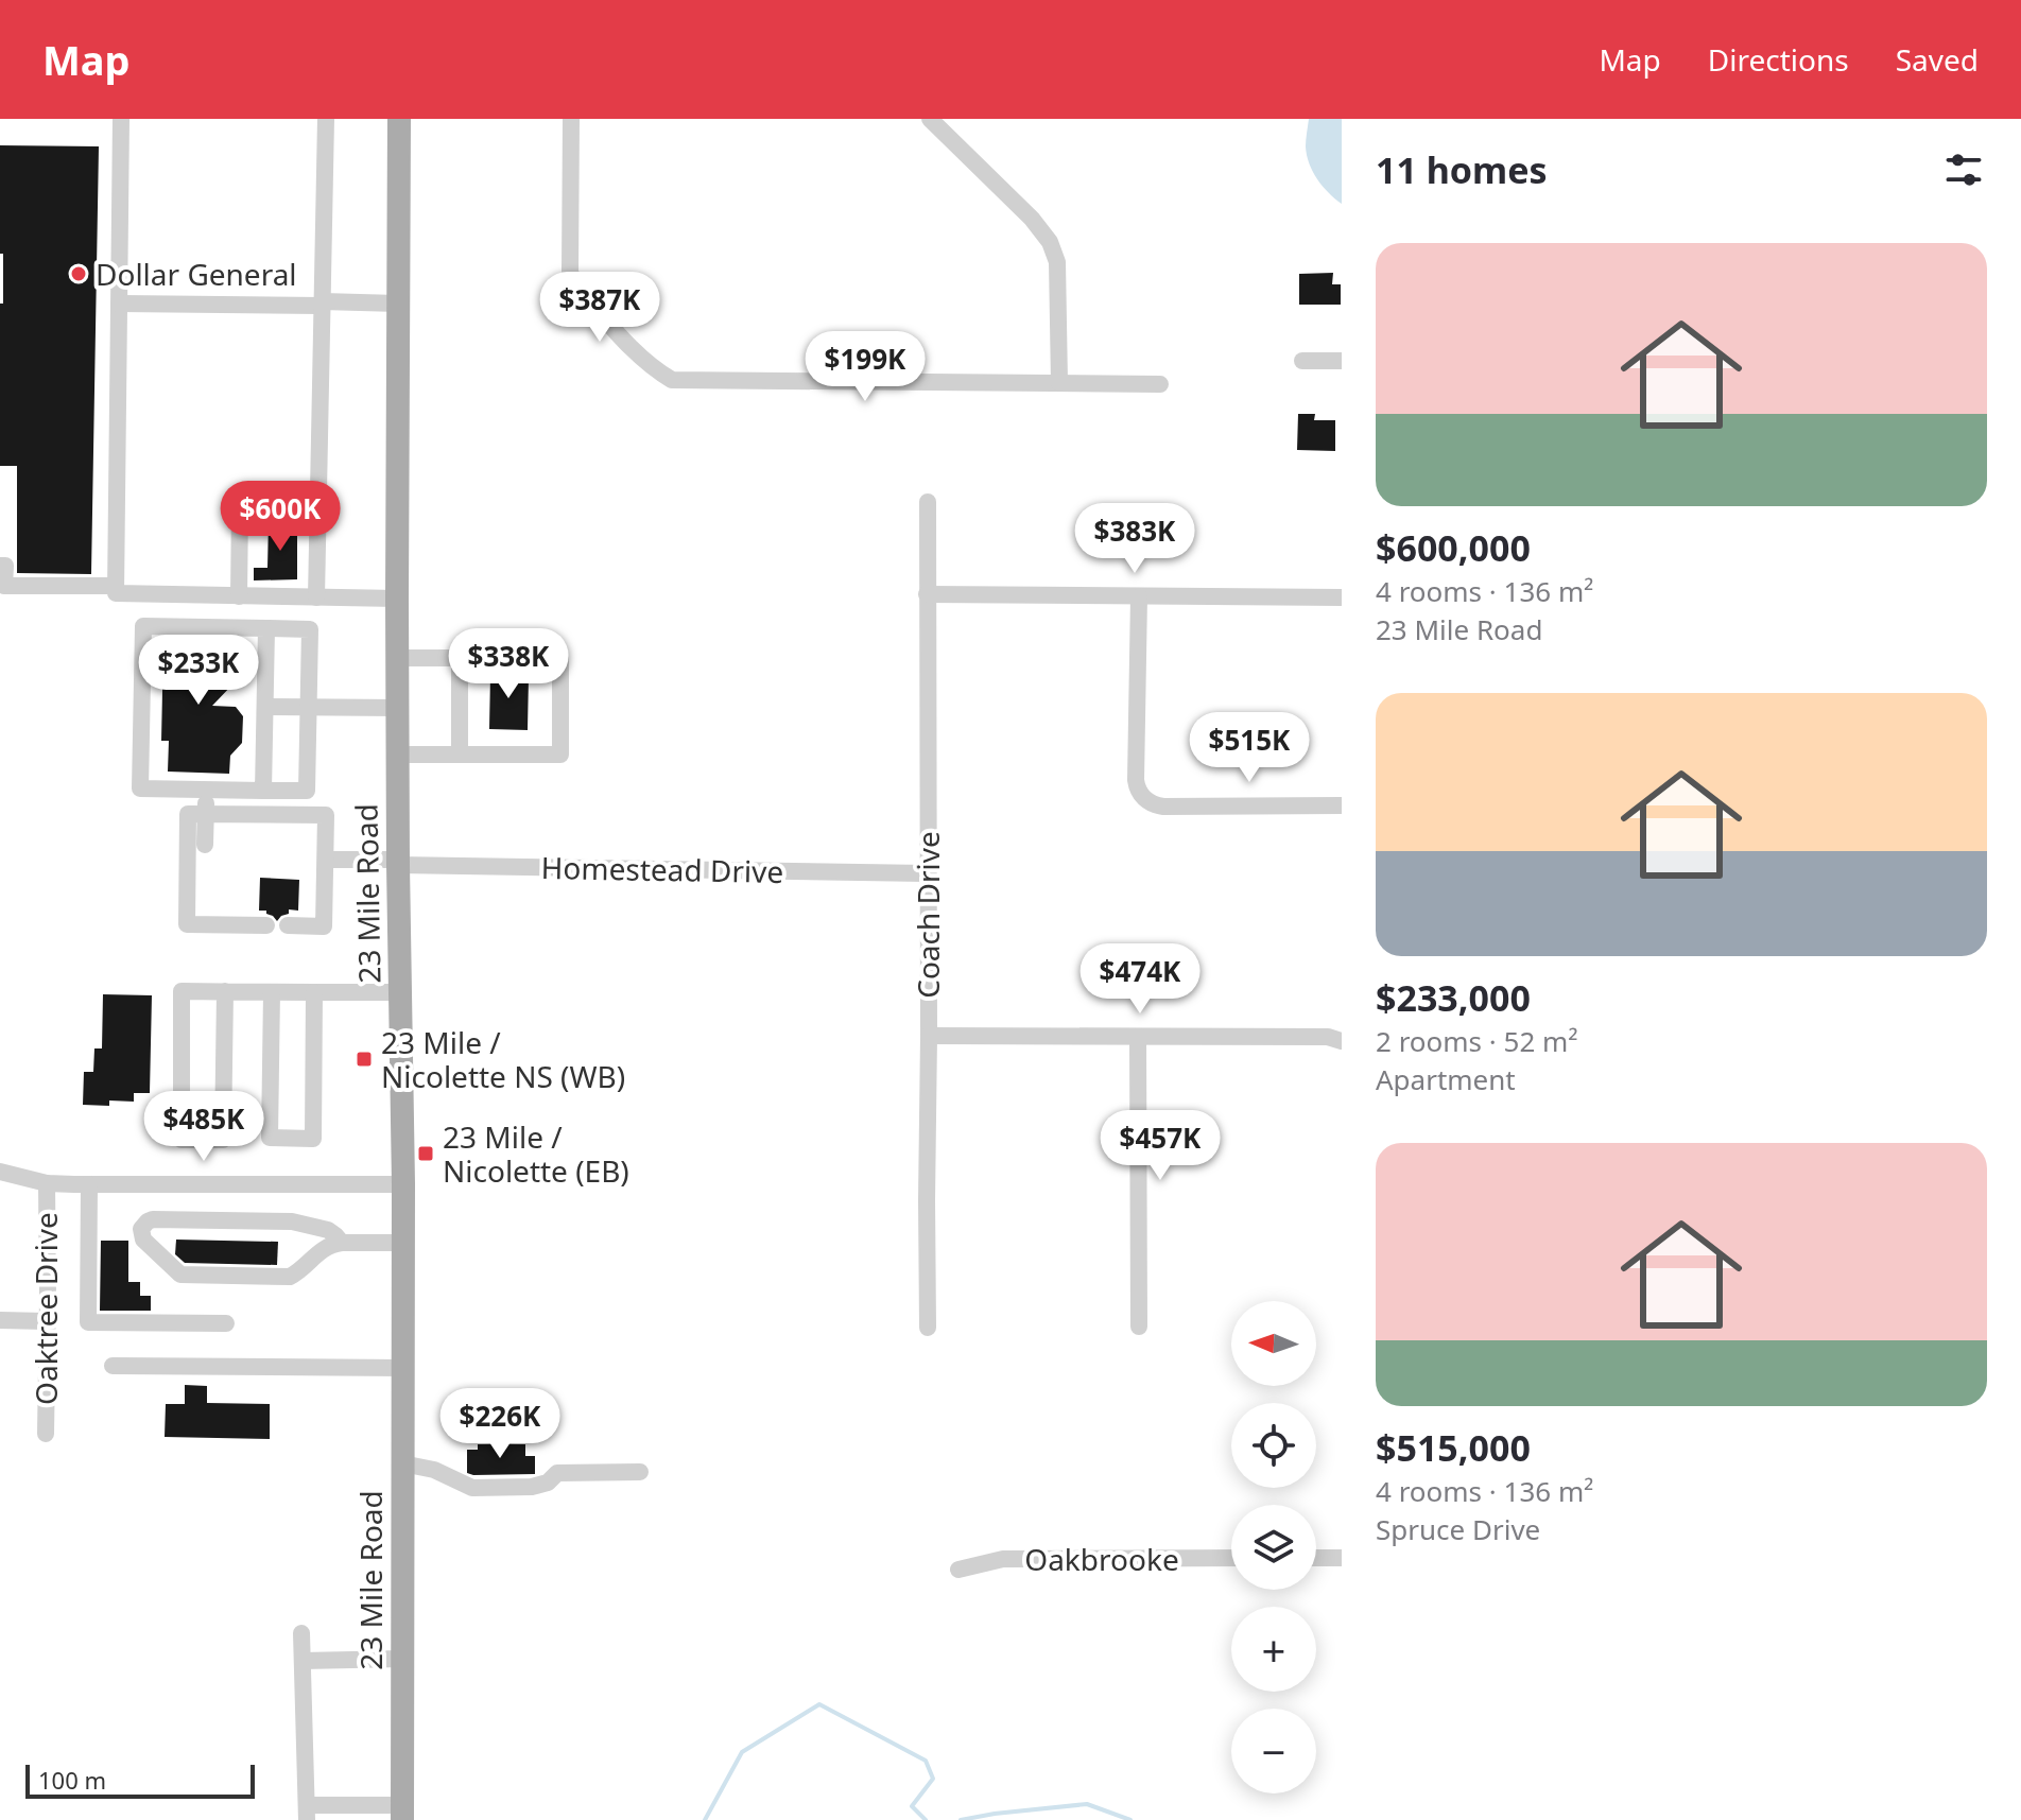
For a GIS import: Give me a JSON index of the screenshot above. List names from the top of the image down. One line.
{"streets":{"main road":["23 Mile Road"],"street":["Homestead Drive","Coach Drive","Oaktree Drive","Oakbrooke"]},"crossings":[["Homestead Drive","23 Mile Road"],["Homestead Drive","Coach Drive"]],"places":{"other":["Dollar General"],"transit":["23 Mile / Nicolette NS (WB)","23 Mile / Nicolette (EB)"]},"scale_bar":"100 m","north":"left","page":{"header":"Map","nav":["Map","Directions","Saved"],"heading":"11 homes","list":[{"name":"$600,000","note":"4 rooms · 136 m² · 23 Mile Road"},{"name":"$233,000","note":"2 rooms · 52 m² · Apartment"},{"name":"$515,000","note":"4 rooms · 136 m² · Spruce Drive"}],"price":["$387K","$199K","$600K","$383K","$338K","$233K","$515K","$474K","$485K","$457K","$226K"],"map_buttons":["+","−"],"scale":"100 m"}}
